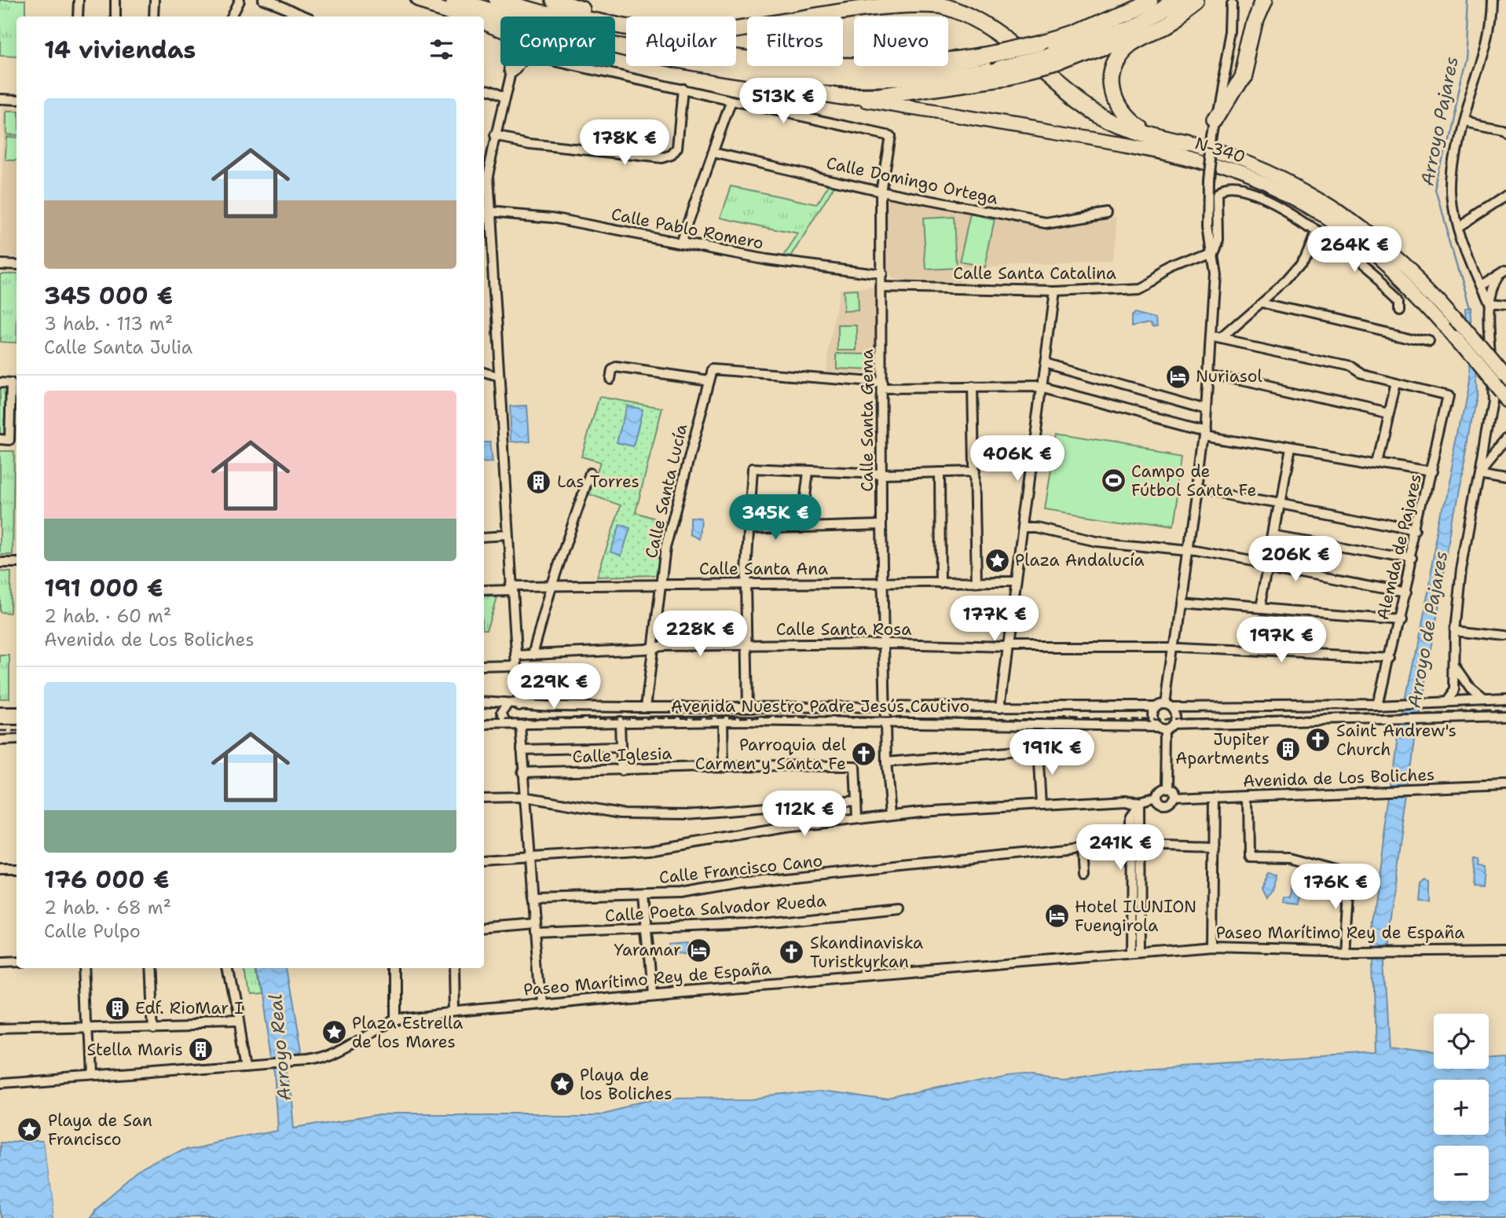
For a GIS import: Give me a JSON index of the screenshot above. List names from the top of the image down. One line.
{"streets":{"main road":["N-340"],"street":["Calle Domingo Ortega","Calle Pablo Romero","Calle Santa Catalina","Calle Santa Gema","Calle Santa Lucía","Alemda de Pajares","Calle Santa Ana","Calle Santa Rosa","Avenida Nuestro Padre Jesús Cautivo","Calle Iglesia","Avenida de Los Boliches","Calle Francisco Cano","Calle Poeta Salvador Rueda","Paseo Marítimo Rey de España"]},"crossings":[["Calle Domingo Ortega","Calle Santa Gema"],["Calle Pablo Romero","Calle Santa Gema"],["Calle Santa Catalina","Calle Santa Gema"],["Calle Santa Gema","Calle Santa Ana"],["Calle Santa Gema","Calle Santa Rosa"],["Calle Santa Gema","Avenida Nuestro Padre Jesús Cautivo"],["Calle Santa Lucía","Calle Santa Ana"],["Calle Santa Lucía","Calle Santa Rosa"],["Calle Santa Lucía","Avenida Nuestro Padre Jesús Cautivo"],["Alemda de Pajares","Calle Santa Rosa"]],"water":["Arroyo Pajares","Arroyo de Pajares","Arroyo Real"],"places":{"hotel":["Nuriasol","Hotel ILUNION Fuengirola","Yaramar"],"sports":["Campo de Fútbol Santa Fe"],"building":["Las Torres","Jupiter Apartments","Edf. RioMar I","Stella Maris"],"place":["Plaza Andalucía","Plaza Estrella de los Mares","Playa de los Boliches","Playa de San Francisco"],"church":["Saint Andrew's Church","Parroquia del Carmen y Santa Fe","Skandinaviska Turistkyrkan"]},"page":{"chip":["Comprar","Alquilar","Filtros","Nuevo"],"heading":"14 viviendas","price":["513K €","178K €","264K €","406K €","345K €","206K €","177K €","228K €","197K €","229K €","191K €","112K €","241K €","176K €"],"list":[{"name":"345 000 €","note":"3 hab. · 113 m² · Calle Santa Julia"},{"name":"191 000 €","note":"2 hab. · 60 m² · Avenida de Los Boliches"},{"name":"176 000 €","note":"2 hab. · 68 m² · Calle Pulpo"}],"map_buttons":["+","−"]}}
